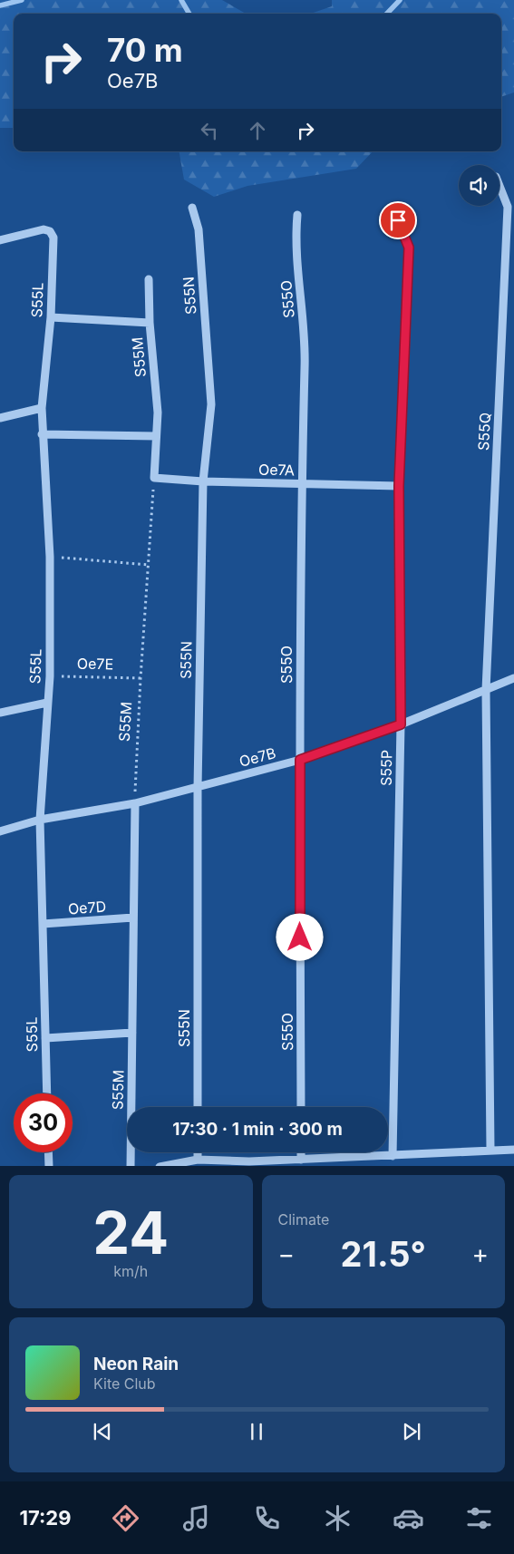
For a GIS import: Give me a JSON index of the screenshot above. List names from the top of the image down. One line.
{"streets":{"street":["S55N","S55O","S55L","S55M","S55Q","Oe7A","Oe7B","S55P","Oe7D"],"path":["Oe7E"]},"crossings":[["S55N","Oe7A"],["S55N","Oe7B"],["S55O","Oe7A"],["S55O","Oe7B"],["S55L","Oe7E"],["S55L","Oe7B"],["S55L","Oe7D"],["S55M","Oe7A"],["S55M","Oe7E"],["S55M","Oe7B"],["S55M","Oe7D"],["S55Q","Oe7B"],["Oe7A","S55P"],["Oe7B","S55P"]],"page":{"turn":["70 m","Oe7B"],"limit":"30","trip":"17:30 · 1 min · 300 m","tile":[["24","km/h"],"Climate"],"heat":["−","21.5°","+"],"song":["Neon Rain","Kite Club"],"tabs":"17:29"}}
